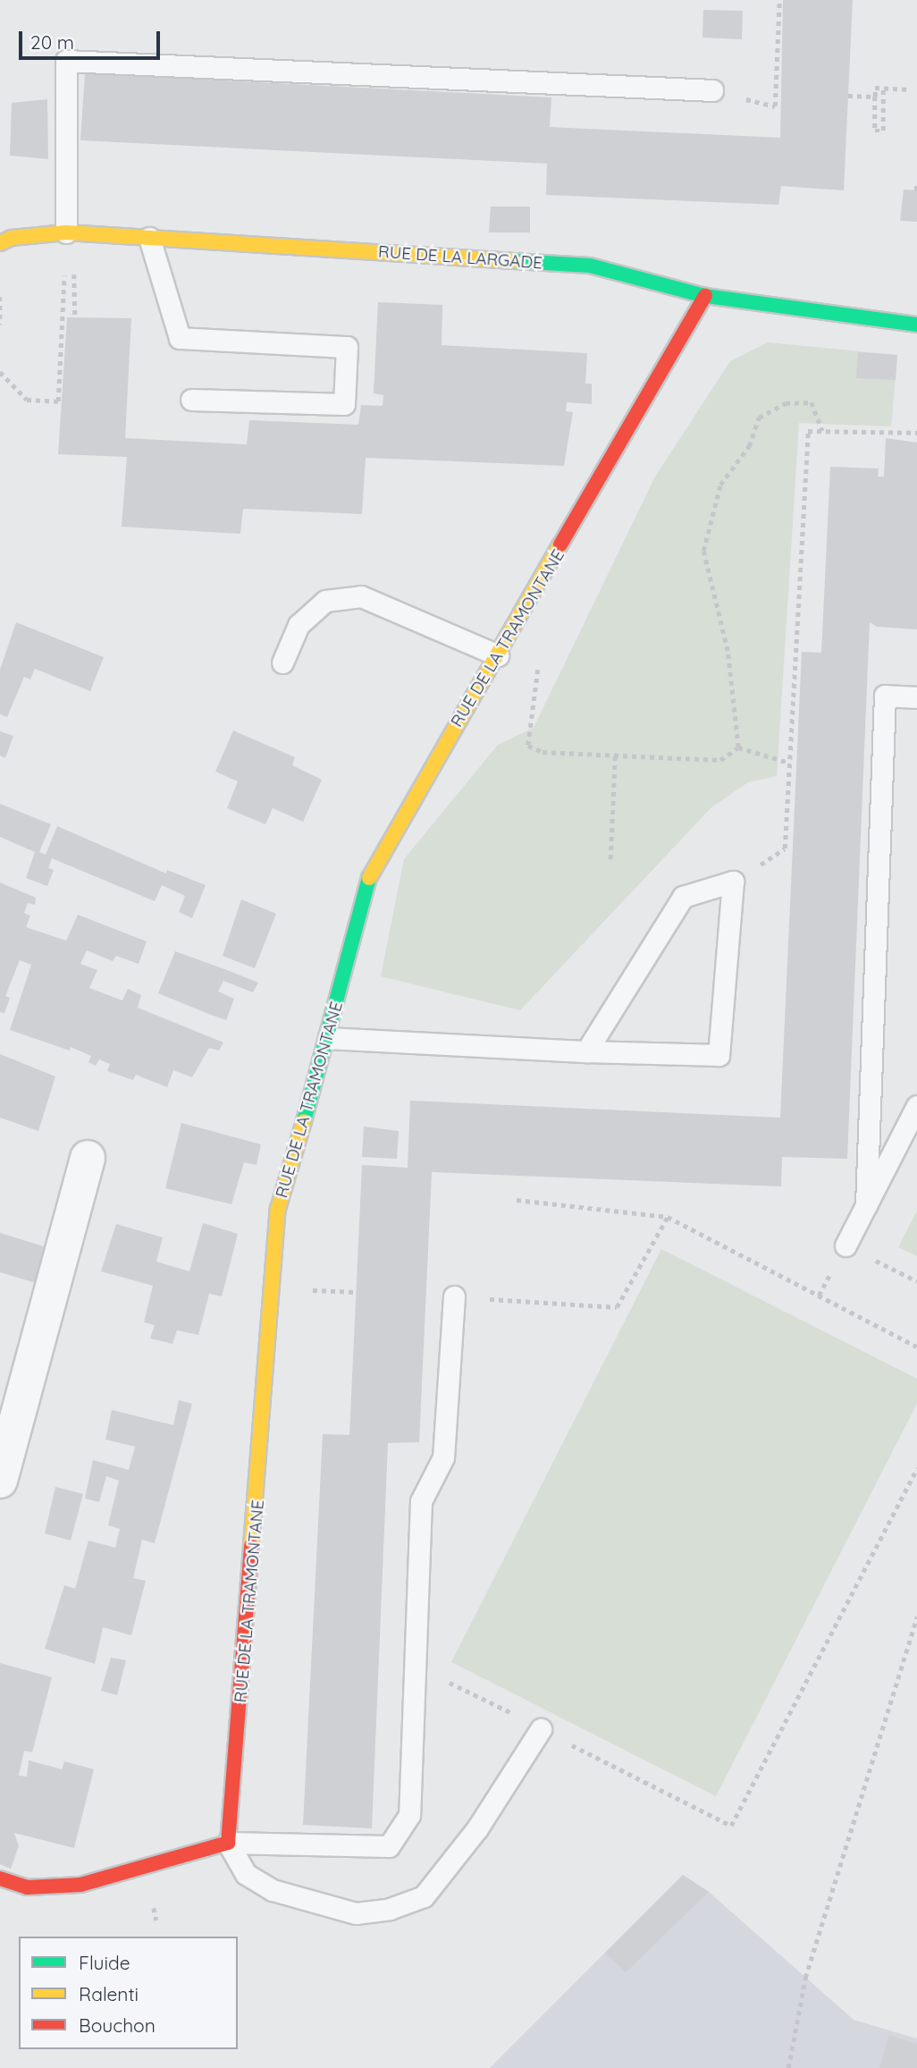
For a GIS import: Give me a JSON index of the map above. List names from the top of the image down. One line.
{"streets":{"street":["RUE DE LA LARGADE","RUE DE LA TRAMONTANE"]},"crossings":[["RUE DE LA LARGADE","RUE DE LA TRAMONTANE"]],"legend":["Fluide","Ralenti","Bouchon"],"scale_bar":"20 m"}
